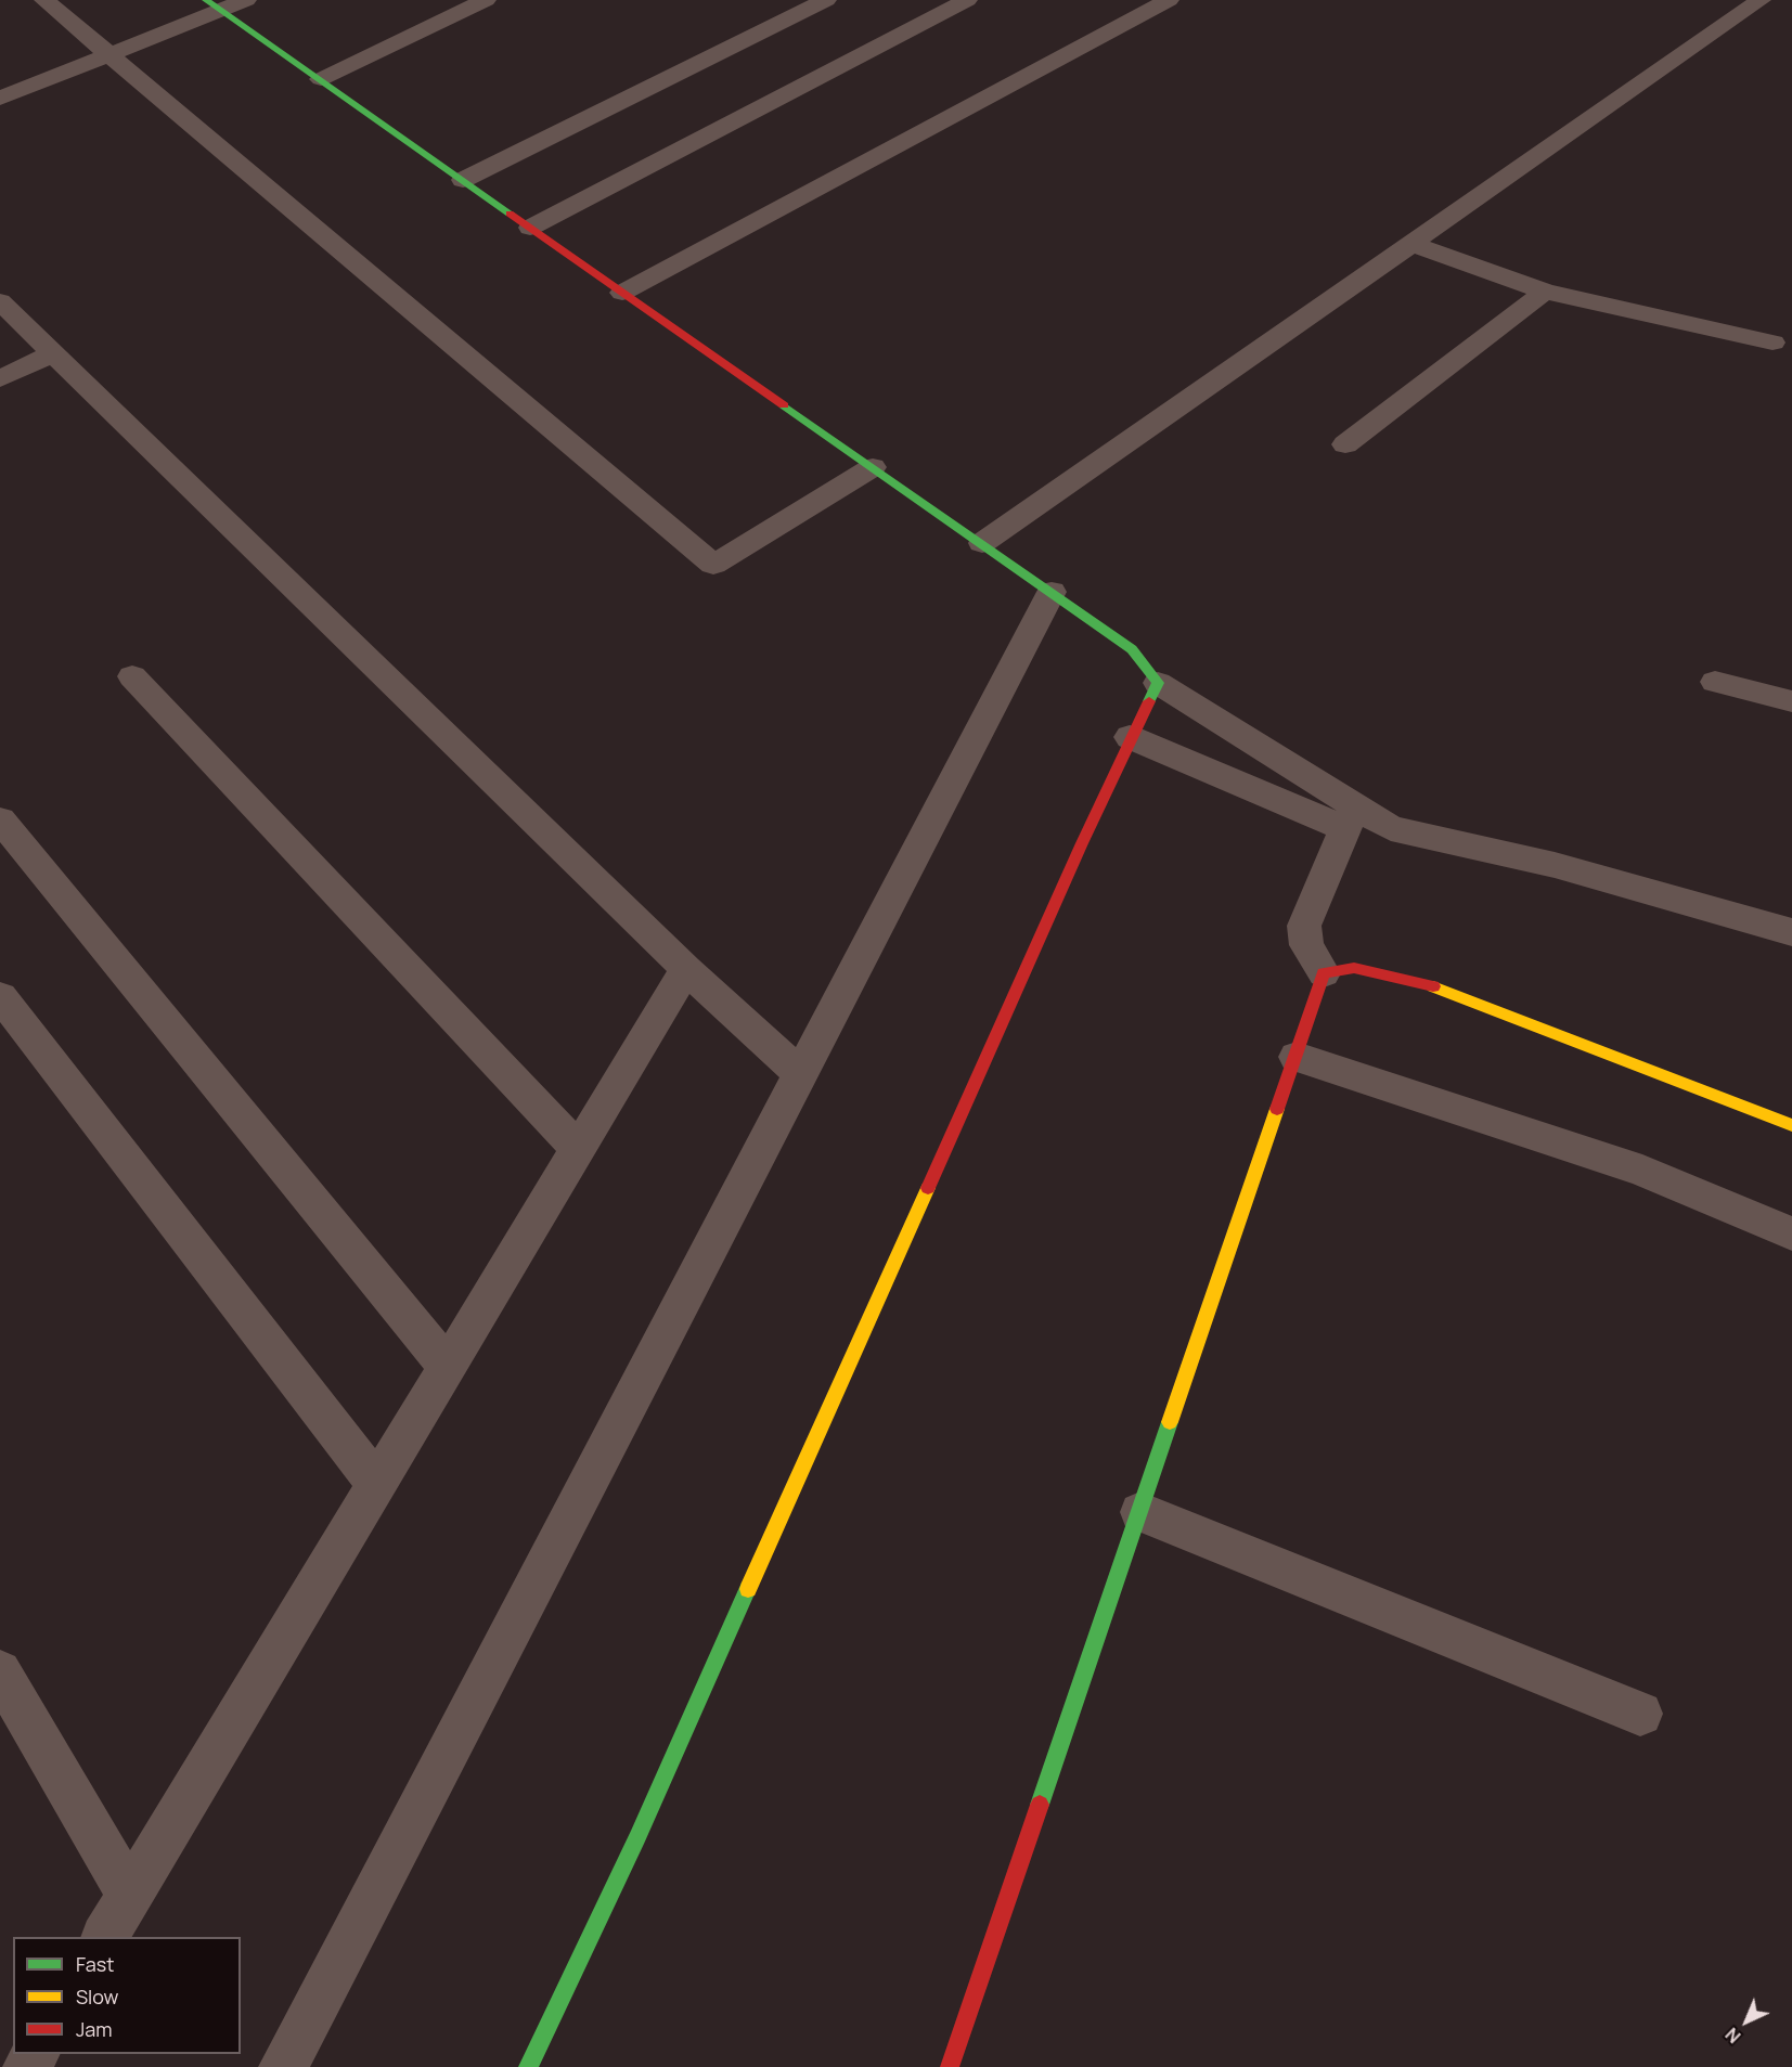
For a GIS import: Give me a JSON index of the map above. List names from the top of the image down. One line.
{"legend":["Fast","Slow","Jam"],"north":"bottom left"}
